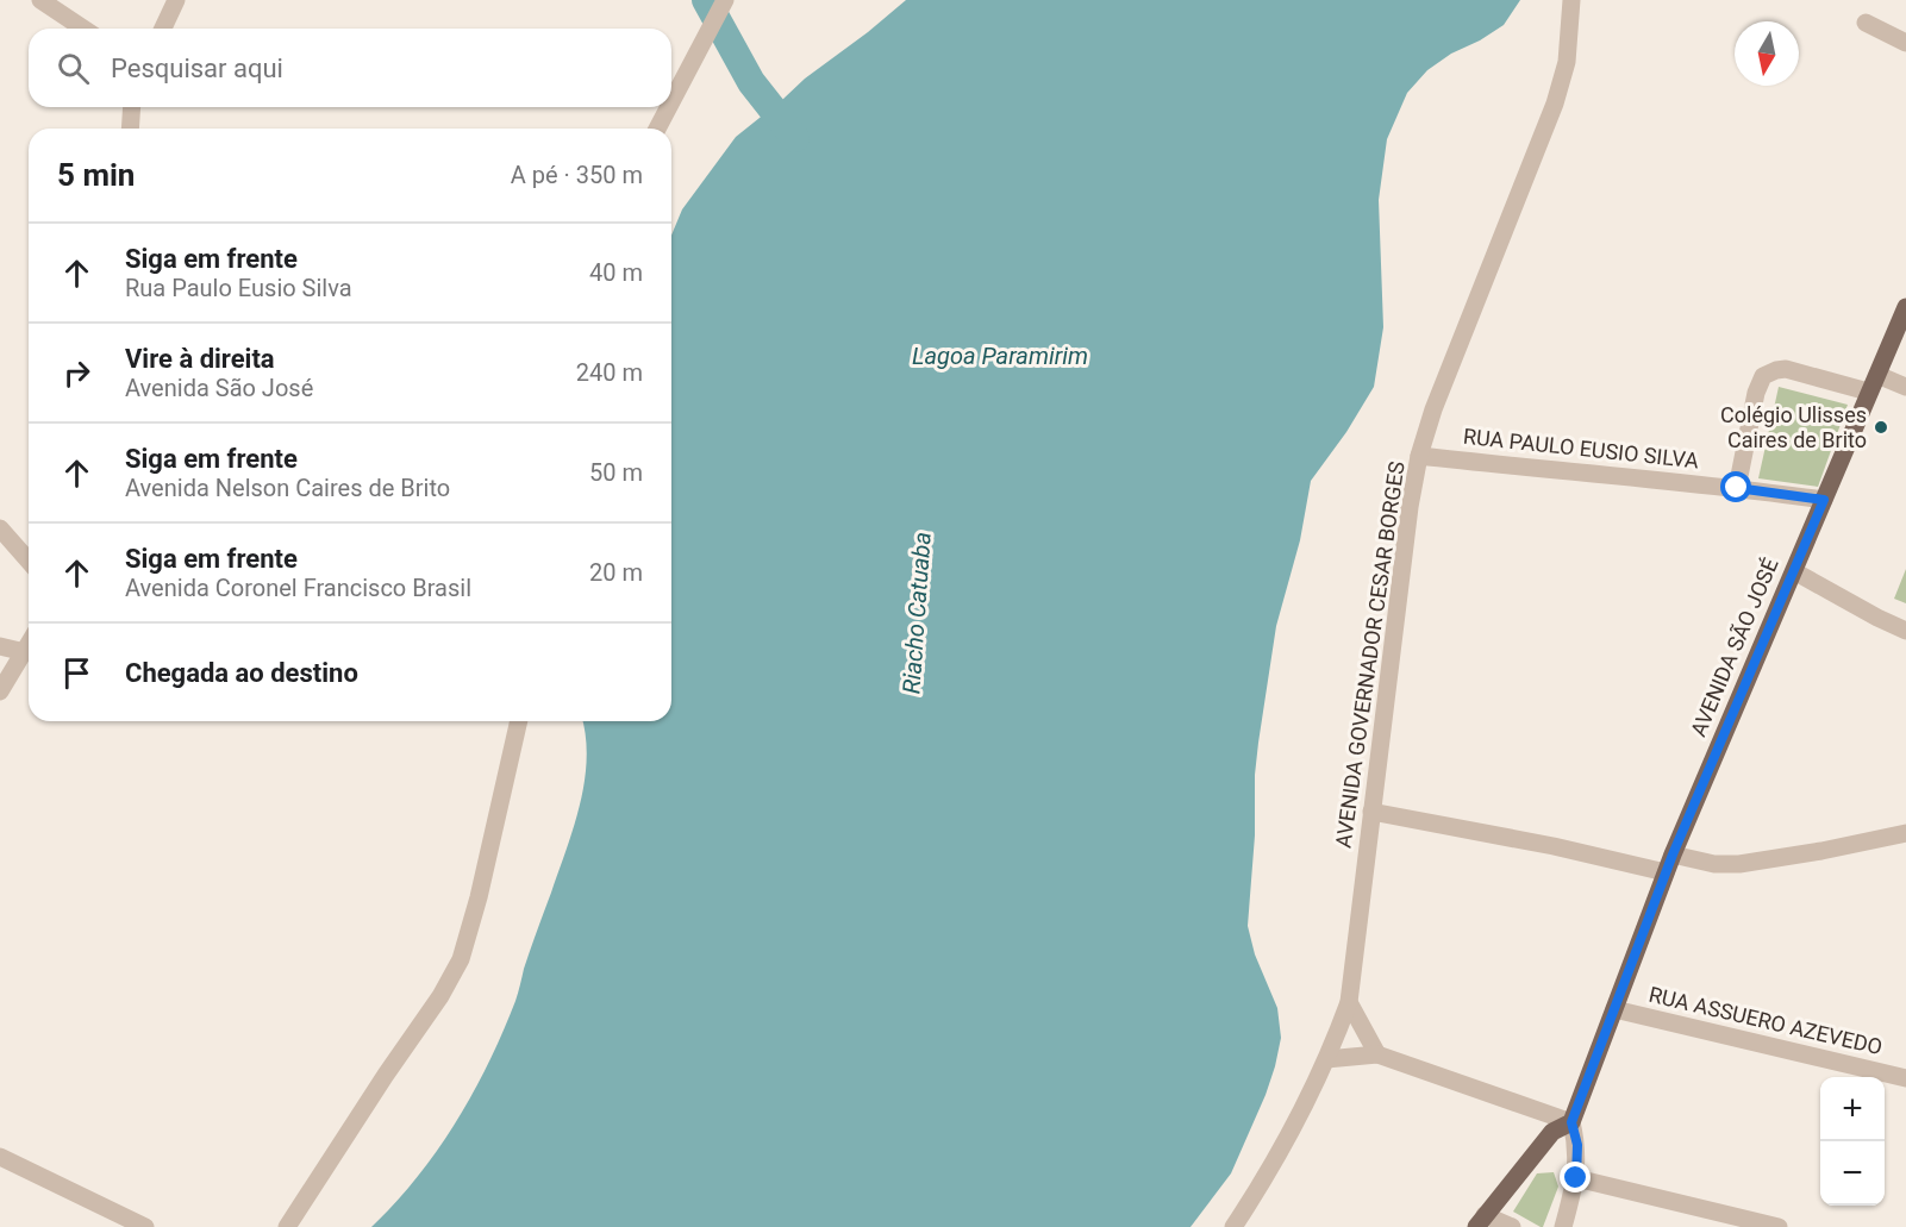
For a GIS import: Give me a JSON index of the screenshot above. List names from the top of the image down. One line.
{"streets":{"main road":["AVENIDA SÃO JOSÉ"],"street":["RUA PAULO EUSIO SILVA","AVENIDA GOVERNADOR CESAR BORGES","RUA ASSUERO AZEVEDO"]},"crossings":[["RUA PAULO EUSIO SILVA","AVENIDA SÃO JOSÉ"],["RUA PAULO EUSIO SILVA","AVENIDA GOVERNADOR CESAR BORGES"],["AVENIDA SÃO JOSÉ","RUA ASSUERO AZEVEDO"]],"water":["Lagoa Paramirim","Riacho Catuaba"],"places":["Colégio Ulisses Caires de Brito"],"north":"bottom","page":{"search":"Pesquisar aqui","heading":["5 min","A pé · 350 m"],"list":[["Siga em frente","Rua Paulo Eusio Silva","40 m"],["Vire à direita","Avenida São José","240 m"],["Siga em frente","Avenida Nelson Caires de Brito","50 m"],["Siga em frente","Avenida Coronel Francisco Brasil","20 m"],"Chegada ao destino"],"map_buttons":["+","−"]}}
